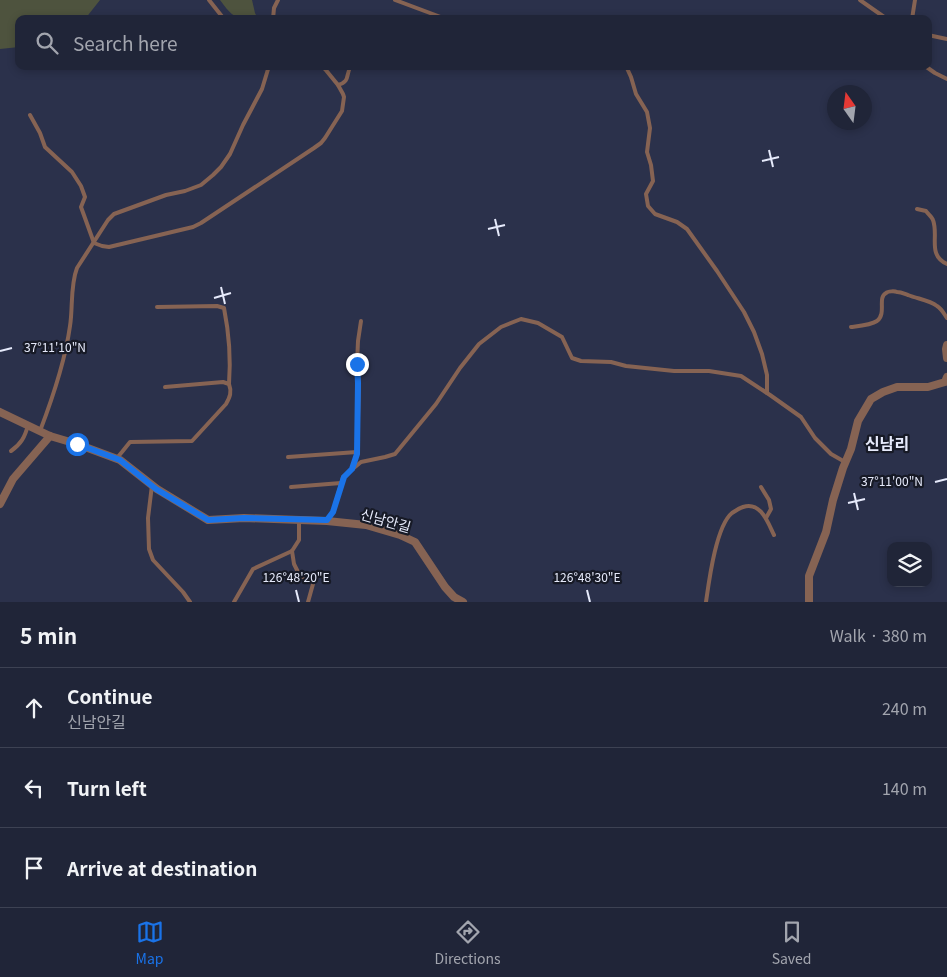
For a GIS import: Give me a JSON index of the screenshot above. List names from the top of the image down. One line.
{"streets":{"street":["신남안길"]},"districts":["신남리"],"north":"top","page":{"search":"Search here","heading":["5 min","Walk · 380 m"],"list":[["Continue","신남안길","240 m"],["Turn left","140 m"],"Arrive at destination"],"nav":["Map","Directions","Saved"]},"coordinates":["37°11'10\"N","37°11'00\"N","126°48'20\"E","126°48'30\"E"]}
